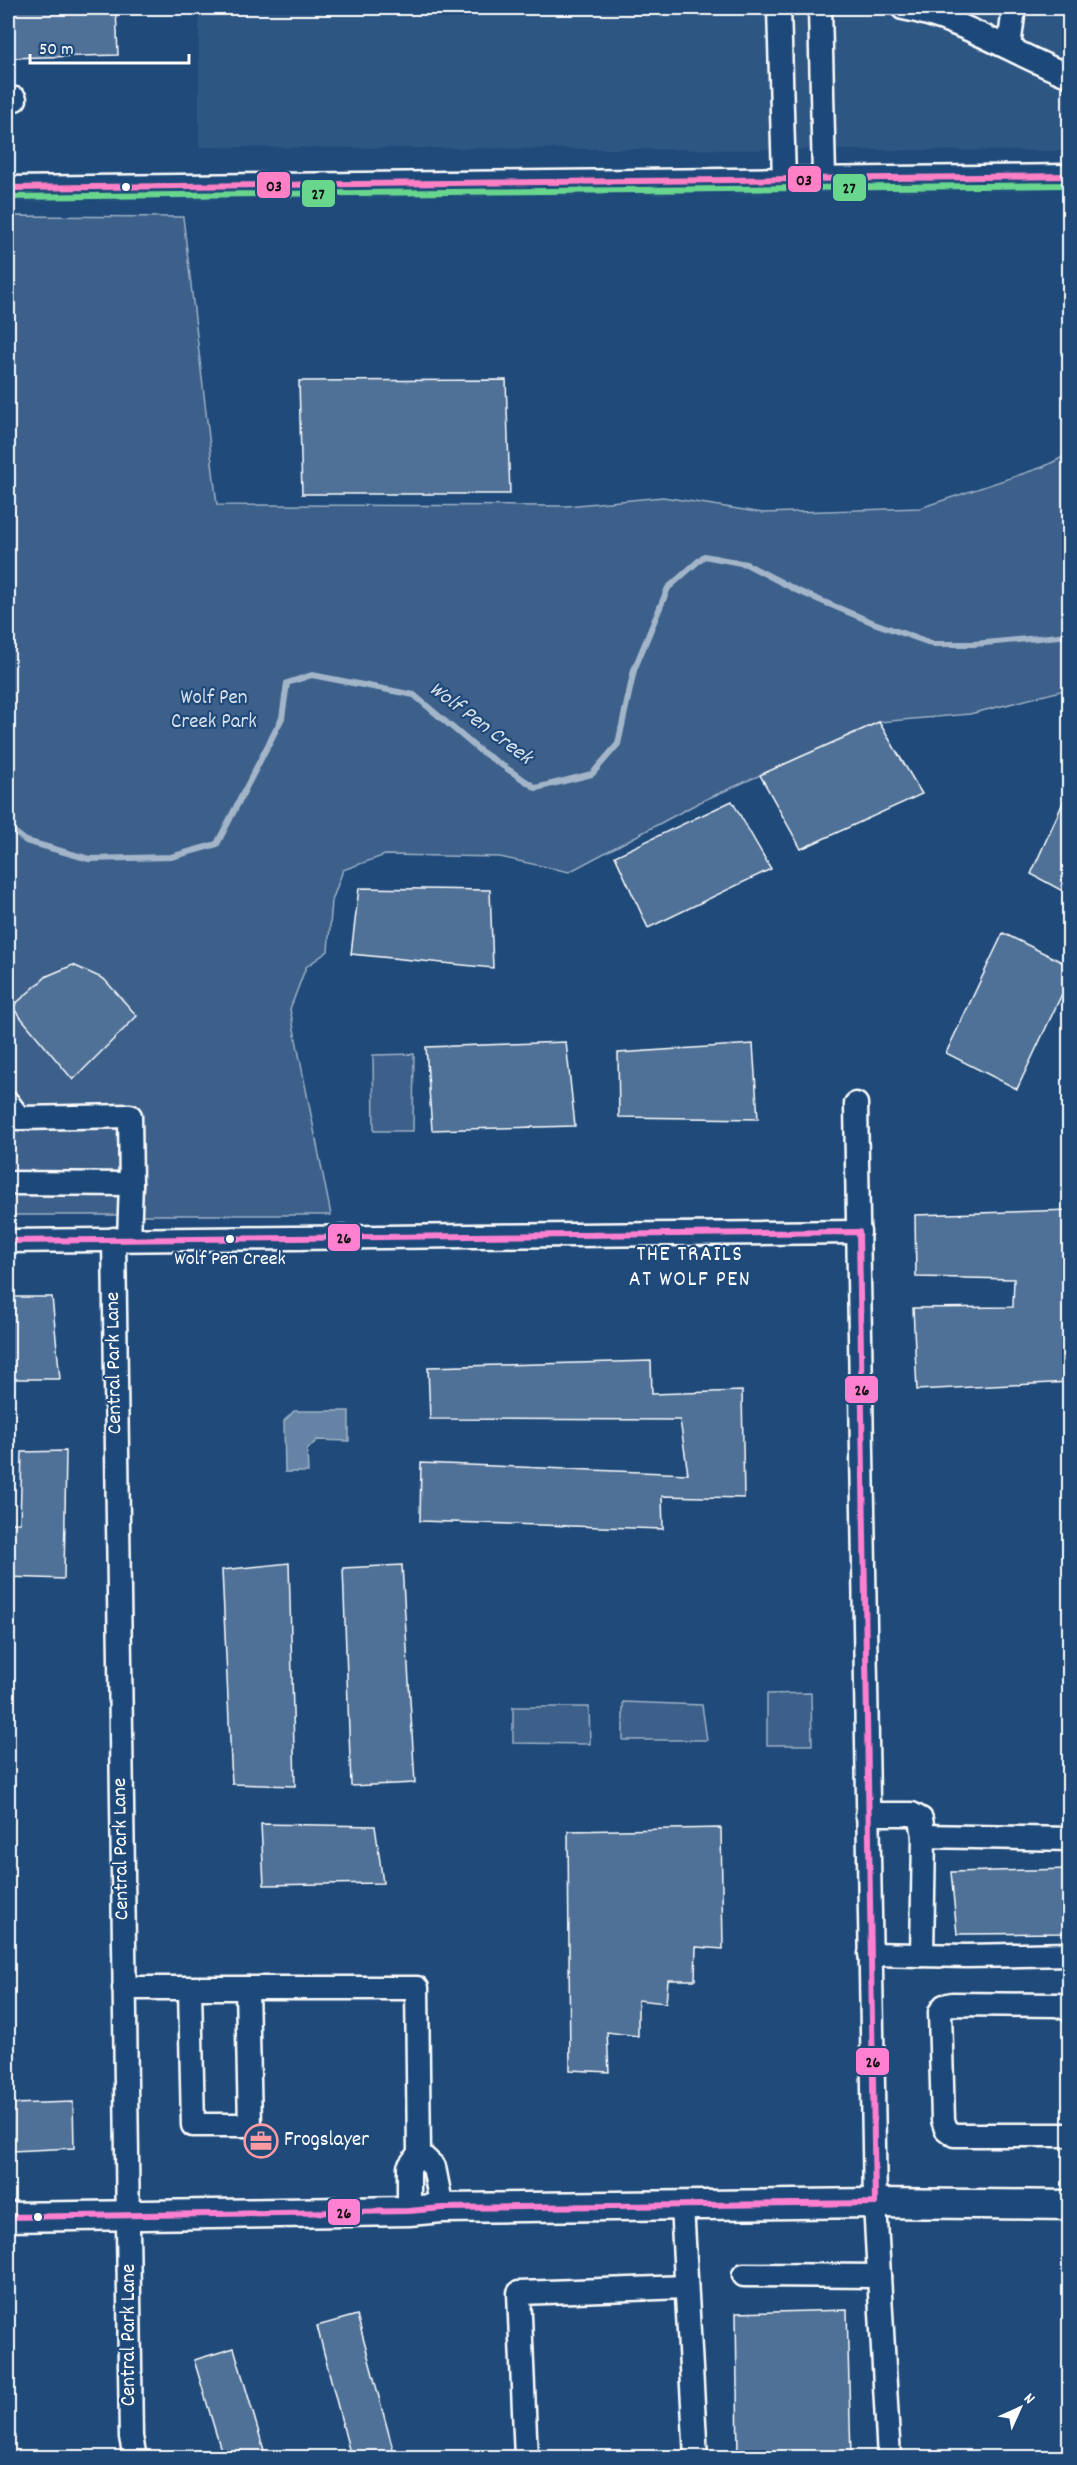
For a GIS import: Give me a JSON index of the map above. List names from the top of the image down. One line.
{"streets":{"street":["Central Park Lane"]},"districts":["THE TRAILS AT WOLF PEN"],"water":["Wolf Pen Creek"],"parks":["Wolf Pen Creek Park"],"places":{"other":["Wolf Pen Creek"],"office":["Frogslayer"]},"lines":["transit line 03","transit line 27","transit line 26"],"scale_bar":"50 m","north":"top right"}
